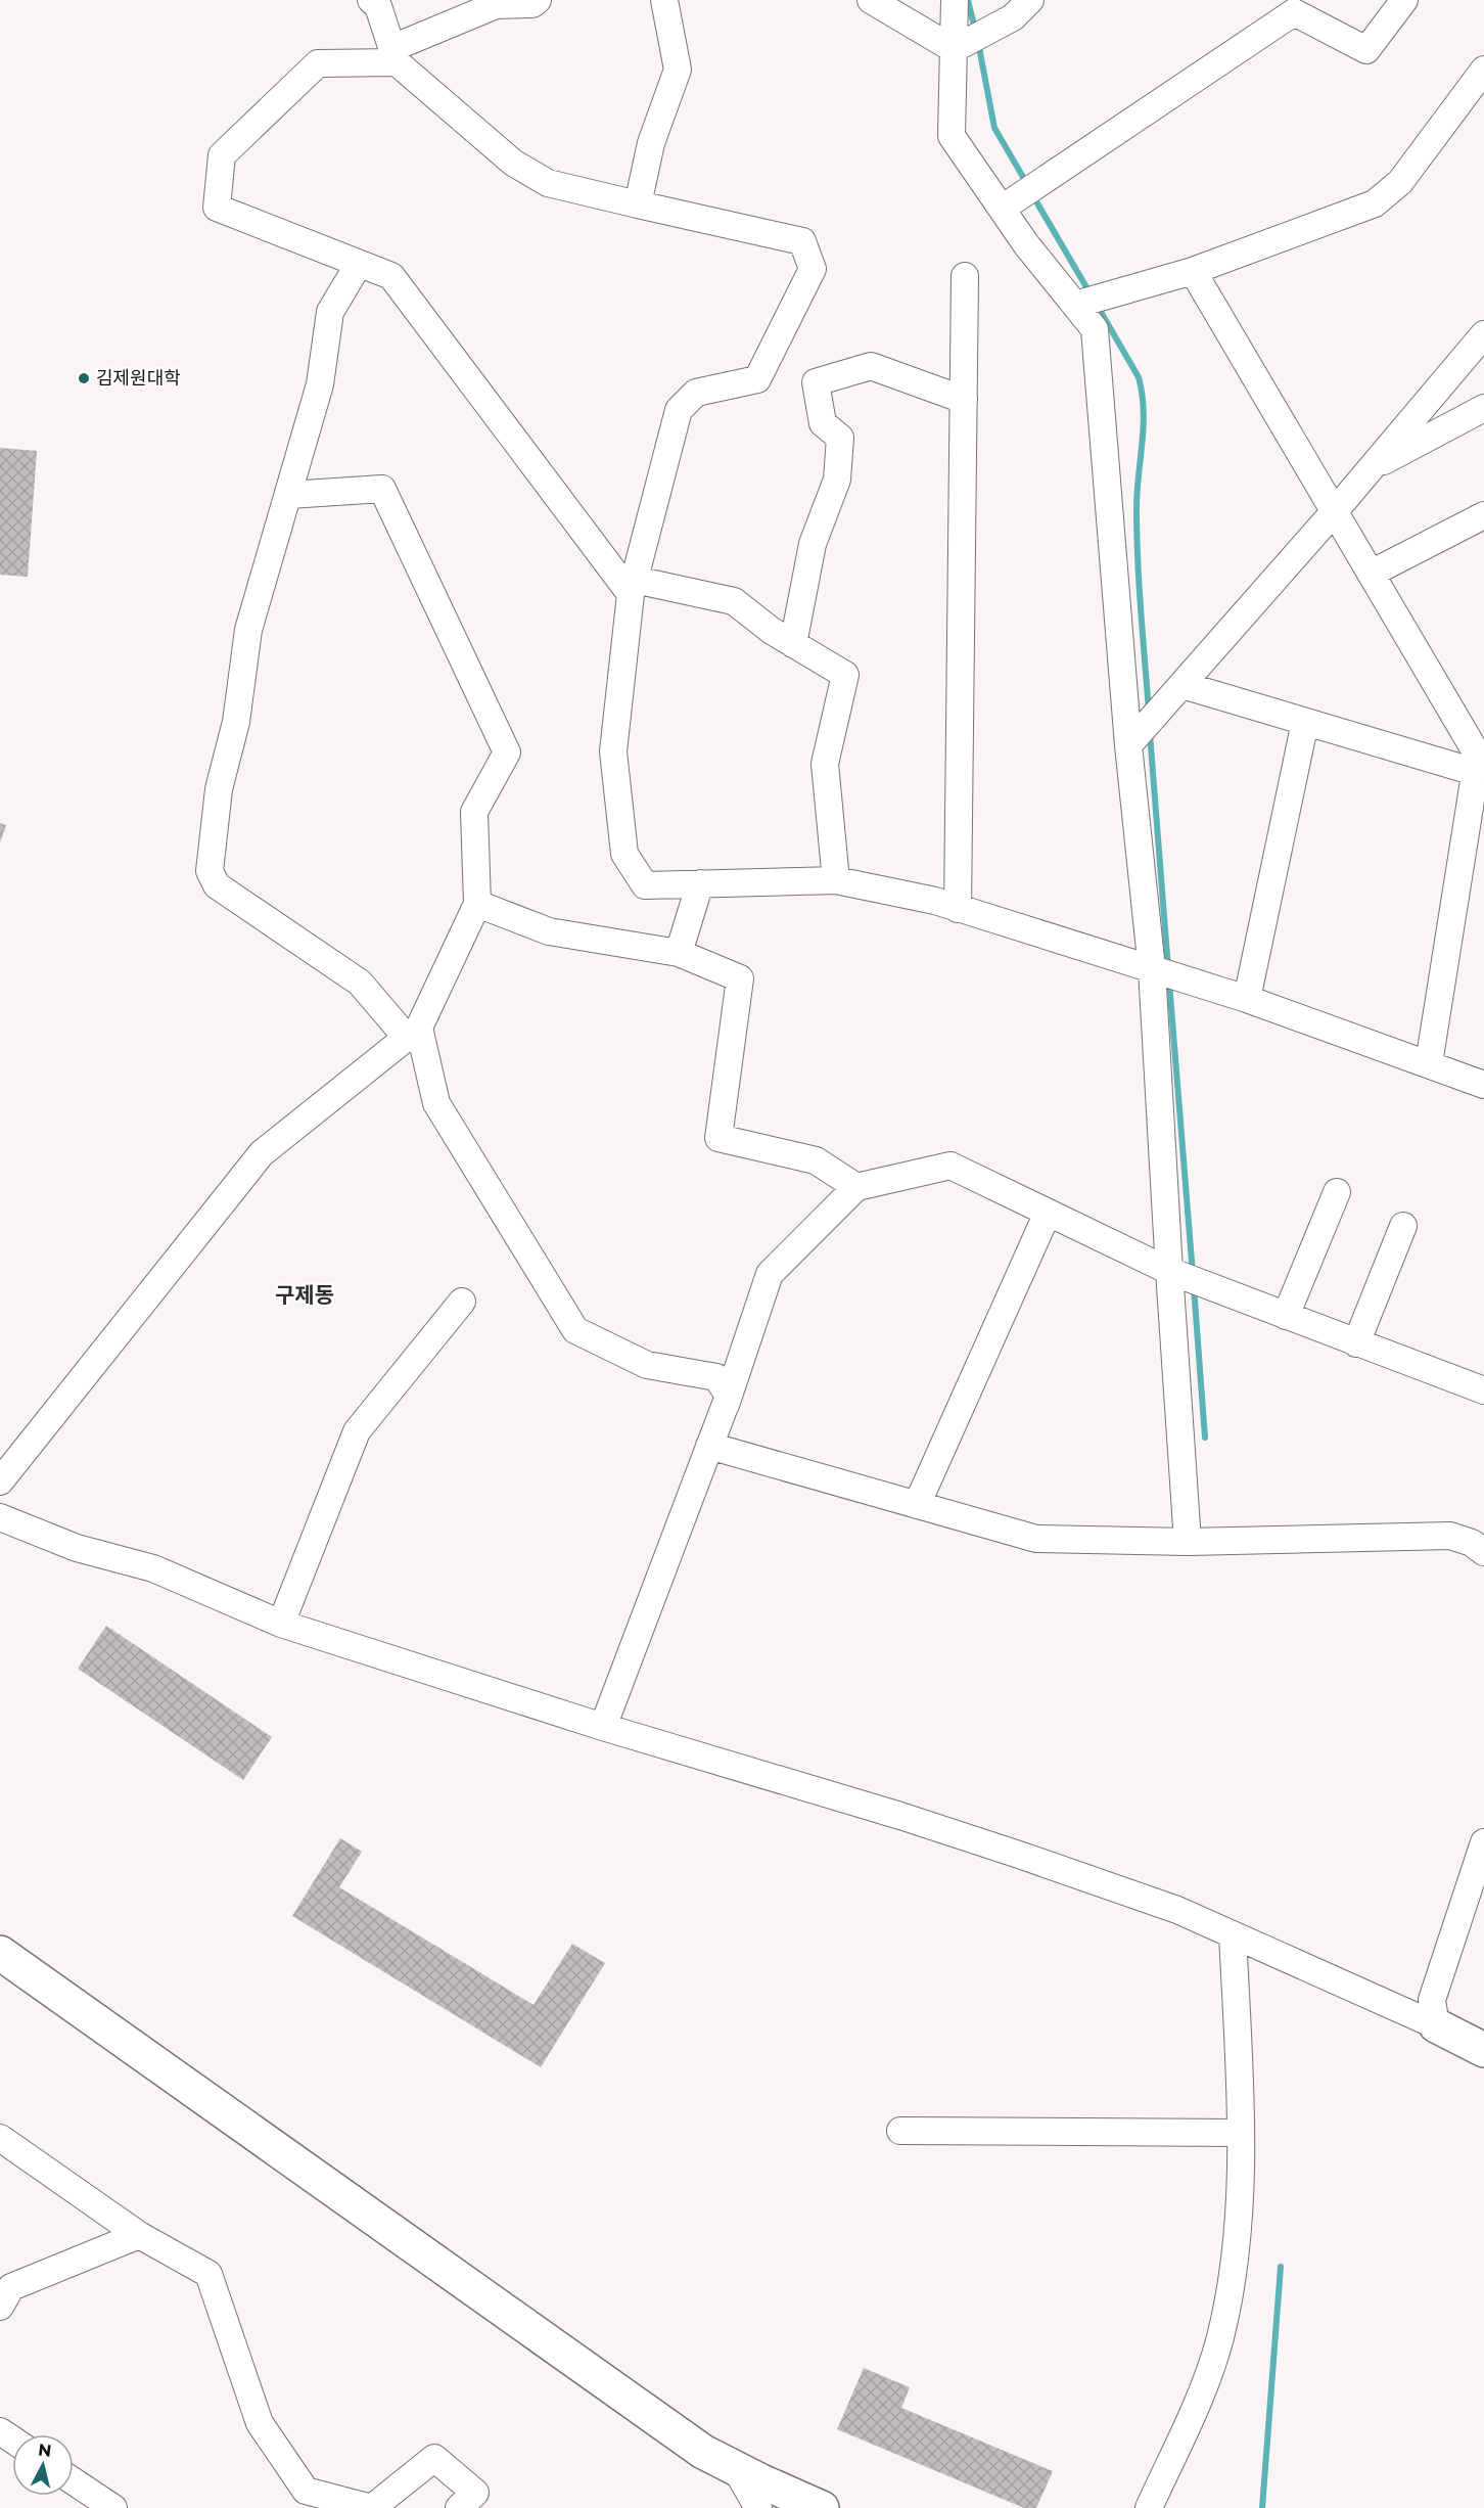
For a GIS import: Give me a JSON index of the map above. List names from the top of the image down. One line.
{"districts":["구제동"],"places":["김제원대학"],"north":"top"}
